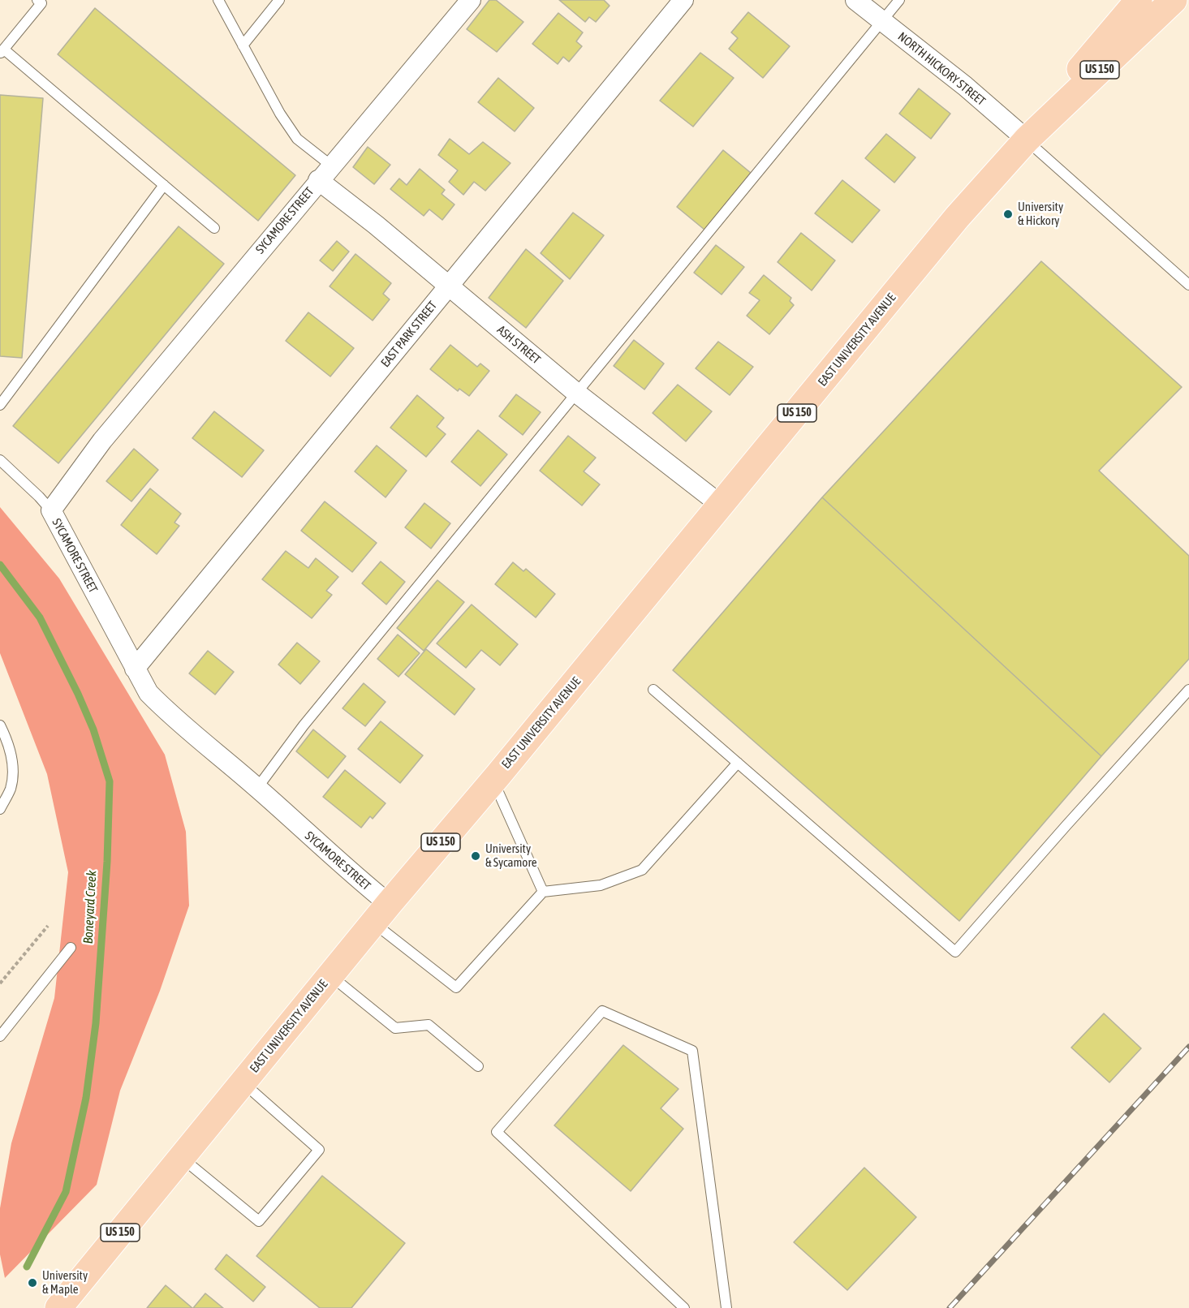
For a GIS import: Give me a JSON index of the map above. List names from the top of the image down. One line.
{"streets":{"main road":["US 150","EAST UNIVERSITY AVENUE"],"street":["NORTH HICKORY STREET","SYCAMORE STREET","EAST PARK STREET","ASH STREET"]},"crossings":[["NORTH HICKORY STREET","EAST UNIVERSITY AVENUE"],["SYCAMORE STREET","EAST PARK STREET"],["SYCAMORE STREET","EAST UNIVERSITY AVENUE"],["SYCAMORE STREET","ASH STREET"],["EAST PARK STREET","ASH STREET"],["EAST UNIVERSITY AVENUE","ASH STREET"]],"water":["Boneyard Creek"],"places":["University & Hickory","University & Sycamore","University & Maple"]}
